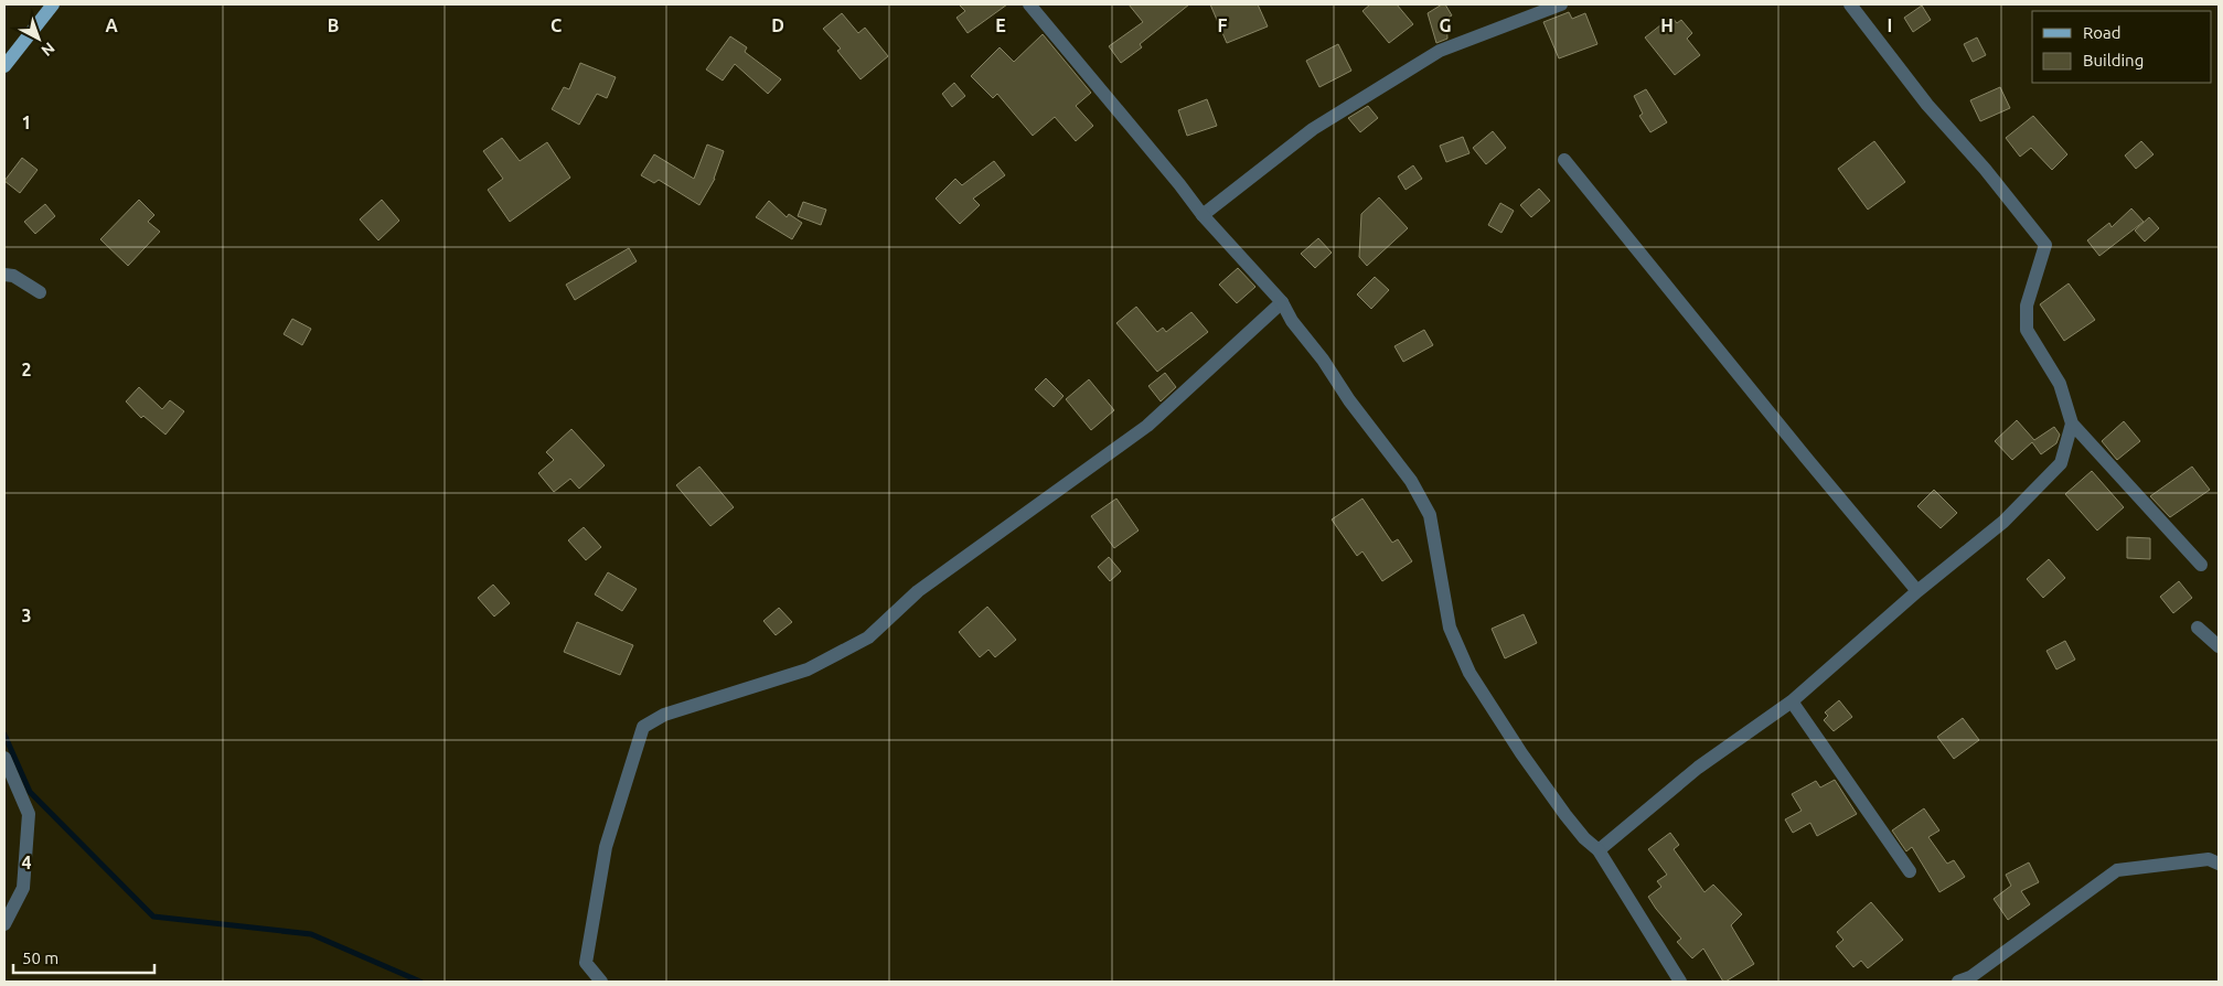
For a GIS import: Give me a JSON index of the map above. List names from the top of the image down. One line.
{"legend":["Road","Building"],"scale_bar":"50 m","north":"bottom right","grid":{"columns":["A","B","C","D","E","F","G","H","I"],"rows":["1","2","3","4"]}}
